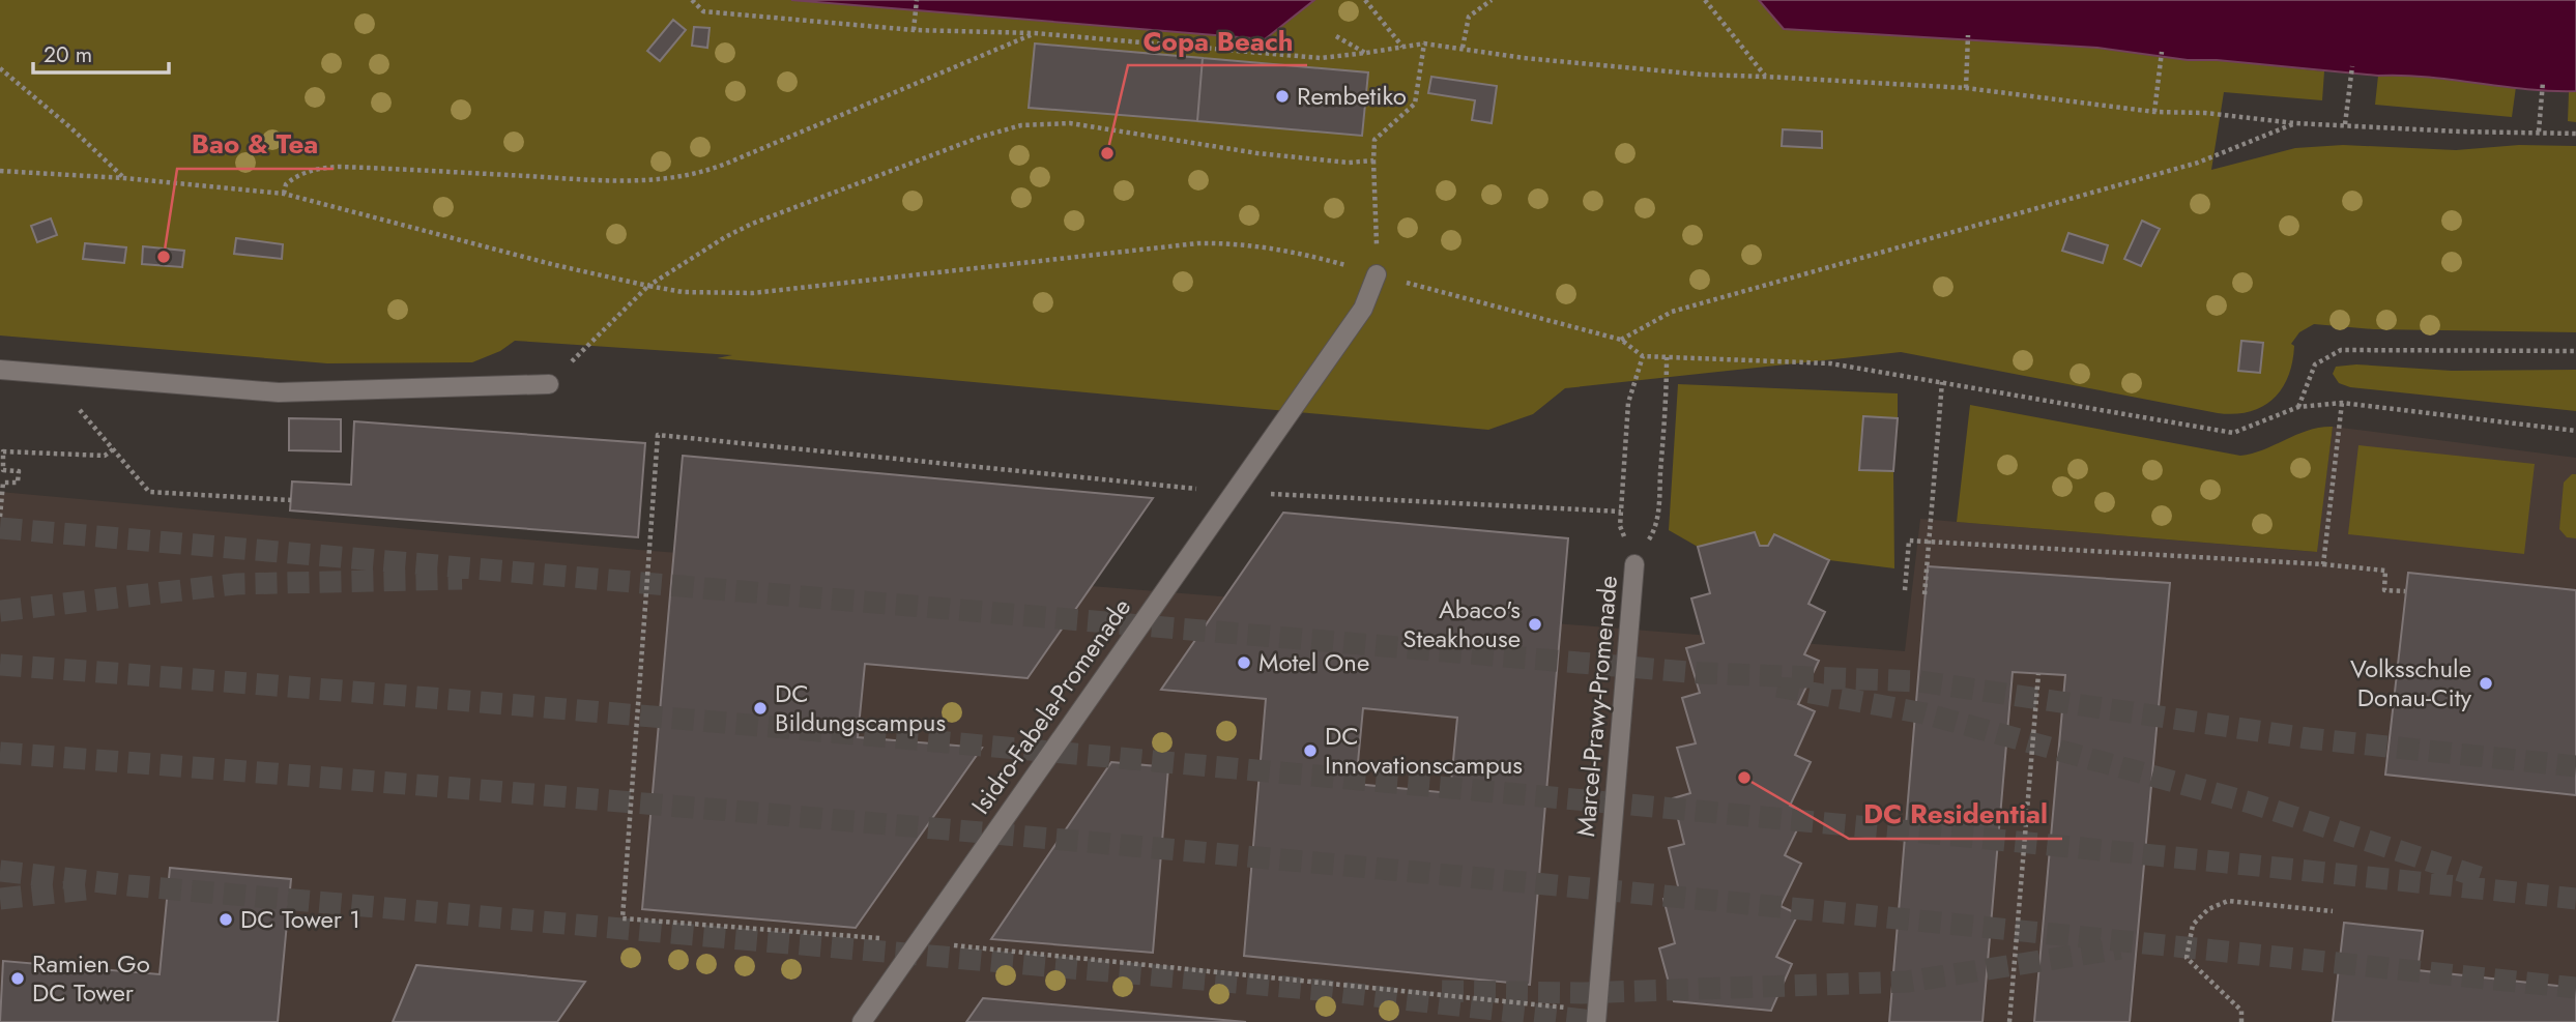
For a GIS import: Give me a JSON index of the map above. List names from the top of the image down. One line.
{"streets":{"street":["Isidro-Fabela-Promenade","Marcel-Prawy-Promenade"]},"places":["Rembetiko","Copa Beach","Bao & Tea","Abaco's Steakhouse","Motel One","Volksschule Donau-City","DC Bildungscampus","DC Innovationscampus","DC Residential","DC Tower 1","Ramien Go DC Tower"],"scale_bar":"20 m"}
